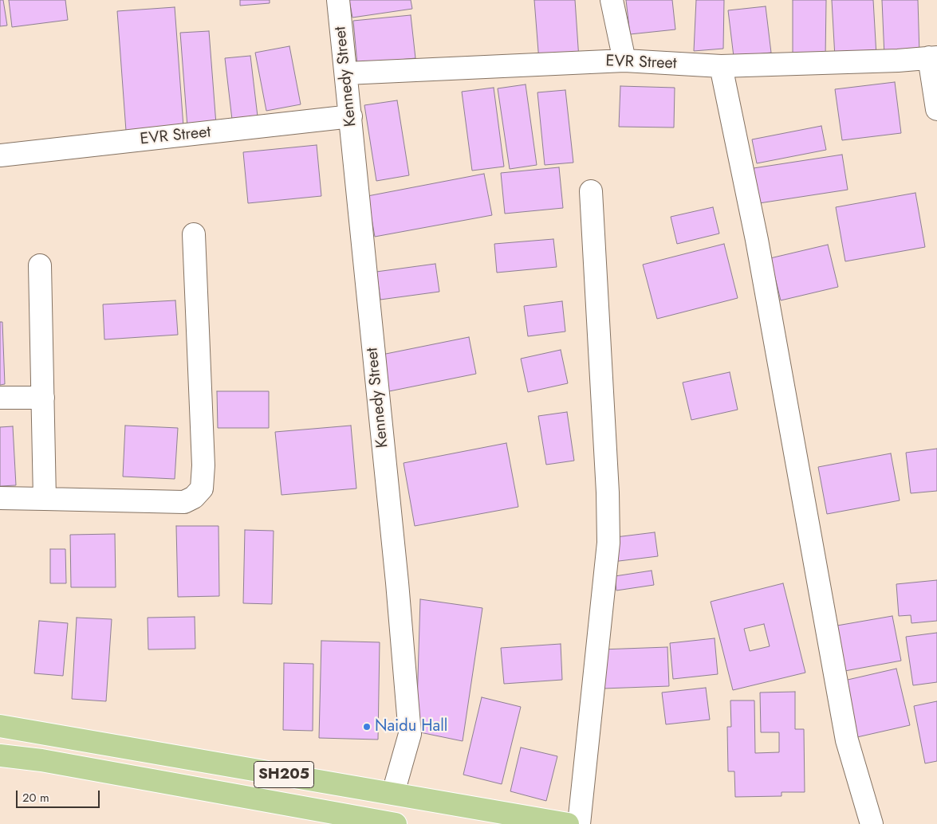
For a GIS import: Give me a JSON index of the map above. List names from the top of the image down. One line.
{"streets":{"main road":["SH205"],"street":["EVR Street","Kennedy Street"]},"crossings":[["EVR Street","Kennedy Street"],["Kennedy Street","SH205"]],"places":["Naidu Hall"],"scale_bar":"20 m"}
